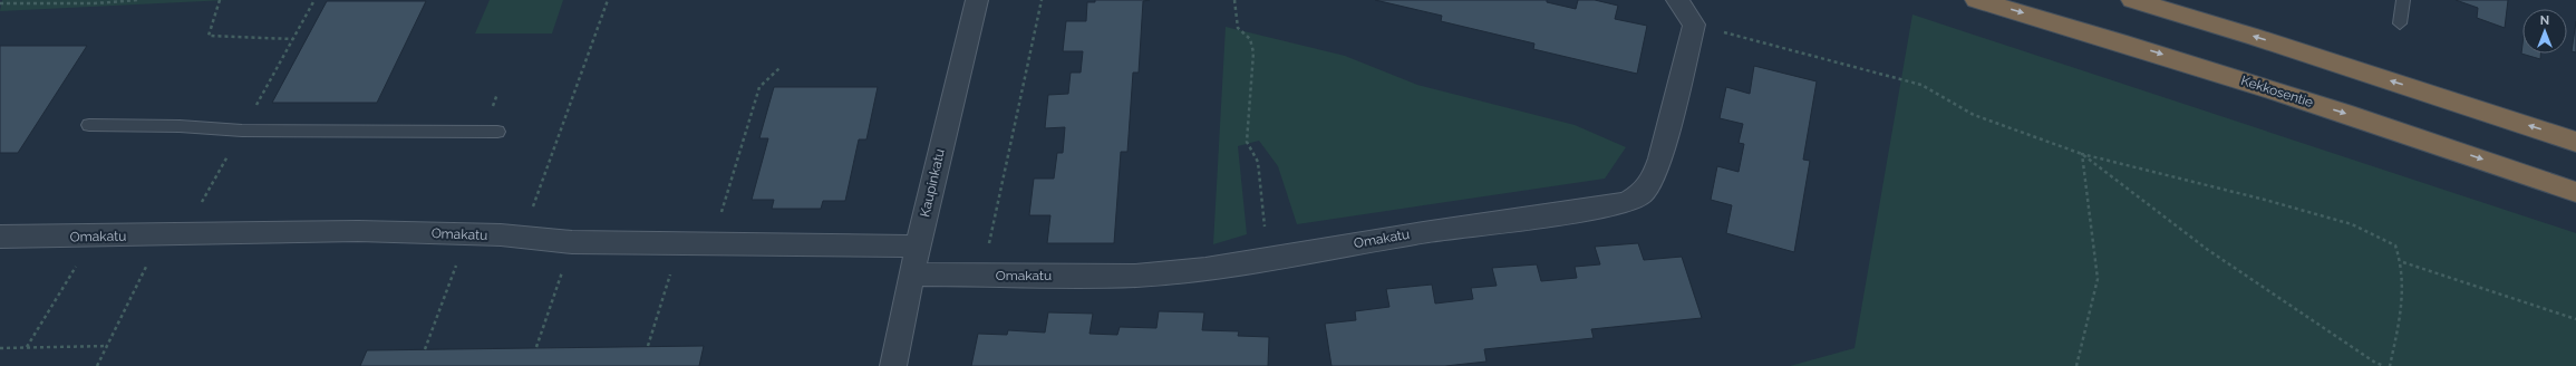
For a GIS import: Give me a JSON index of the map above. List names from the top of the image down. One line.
{"streets":{"highway":["Kekkosentie"],"street":["Kaupinkatu","Omakatu"]},"crossings":[["Kaupinkatu","Omakatu"]],"north":"top"}
